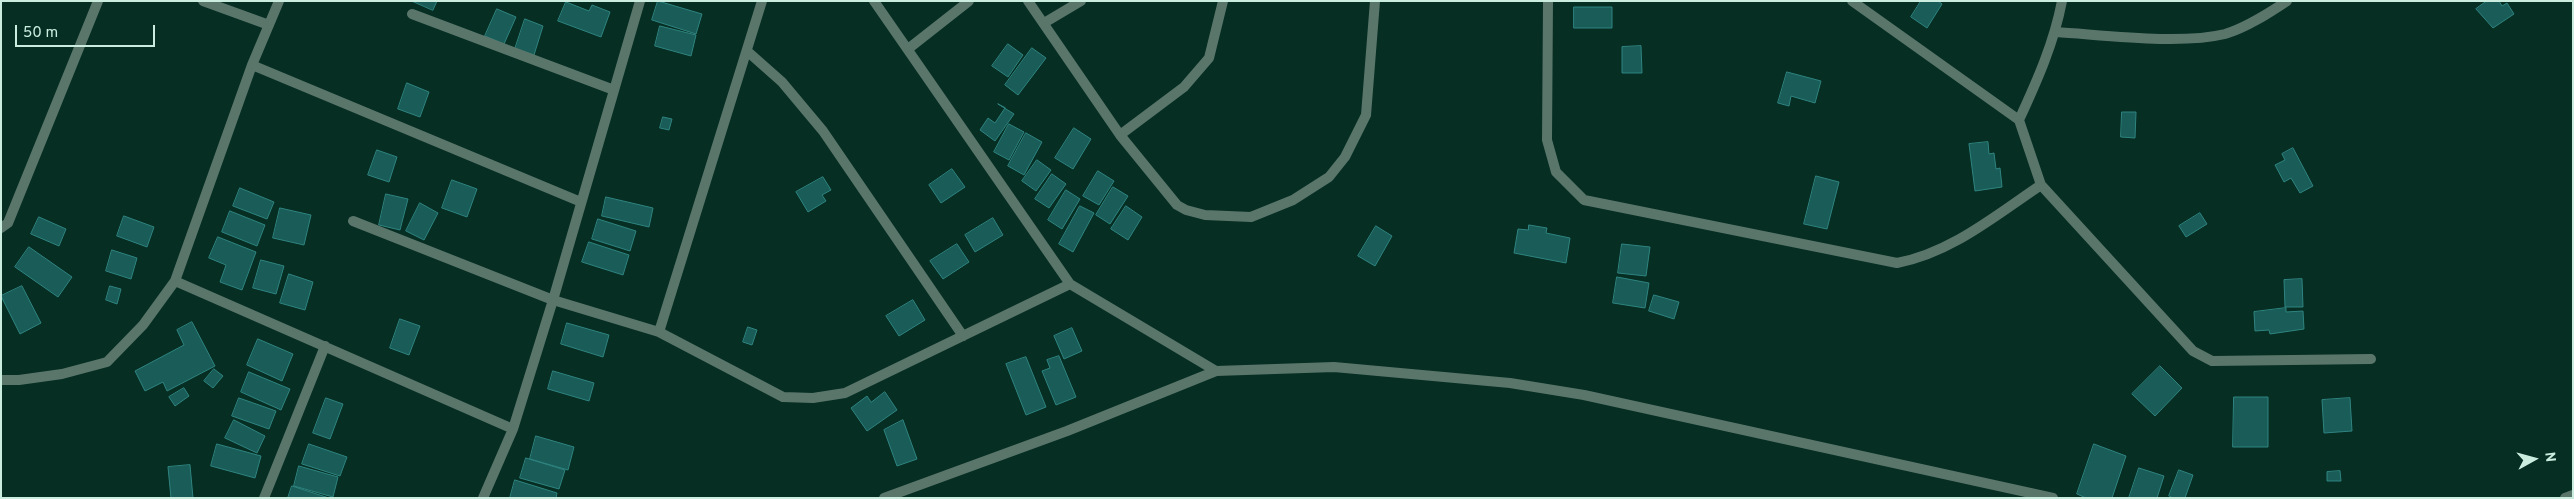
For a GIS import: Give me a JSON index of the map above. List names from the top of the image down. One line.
{"scale_bar":"50 m","north":"right"}
